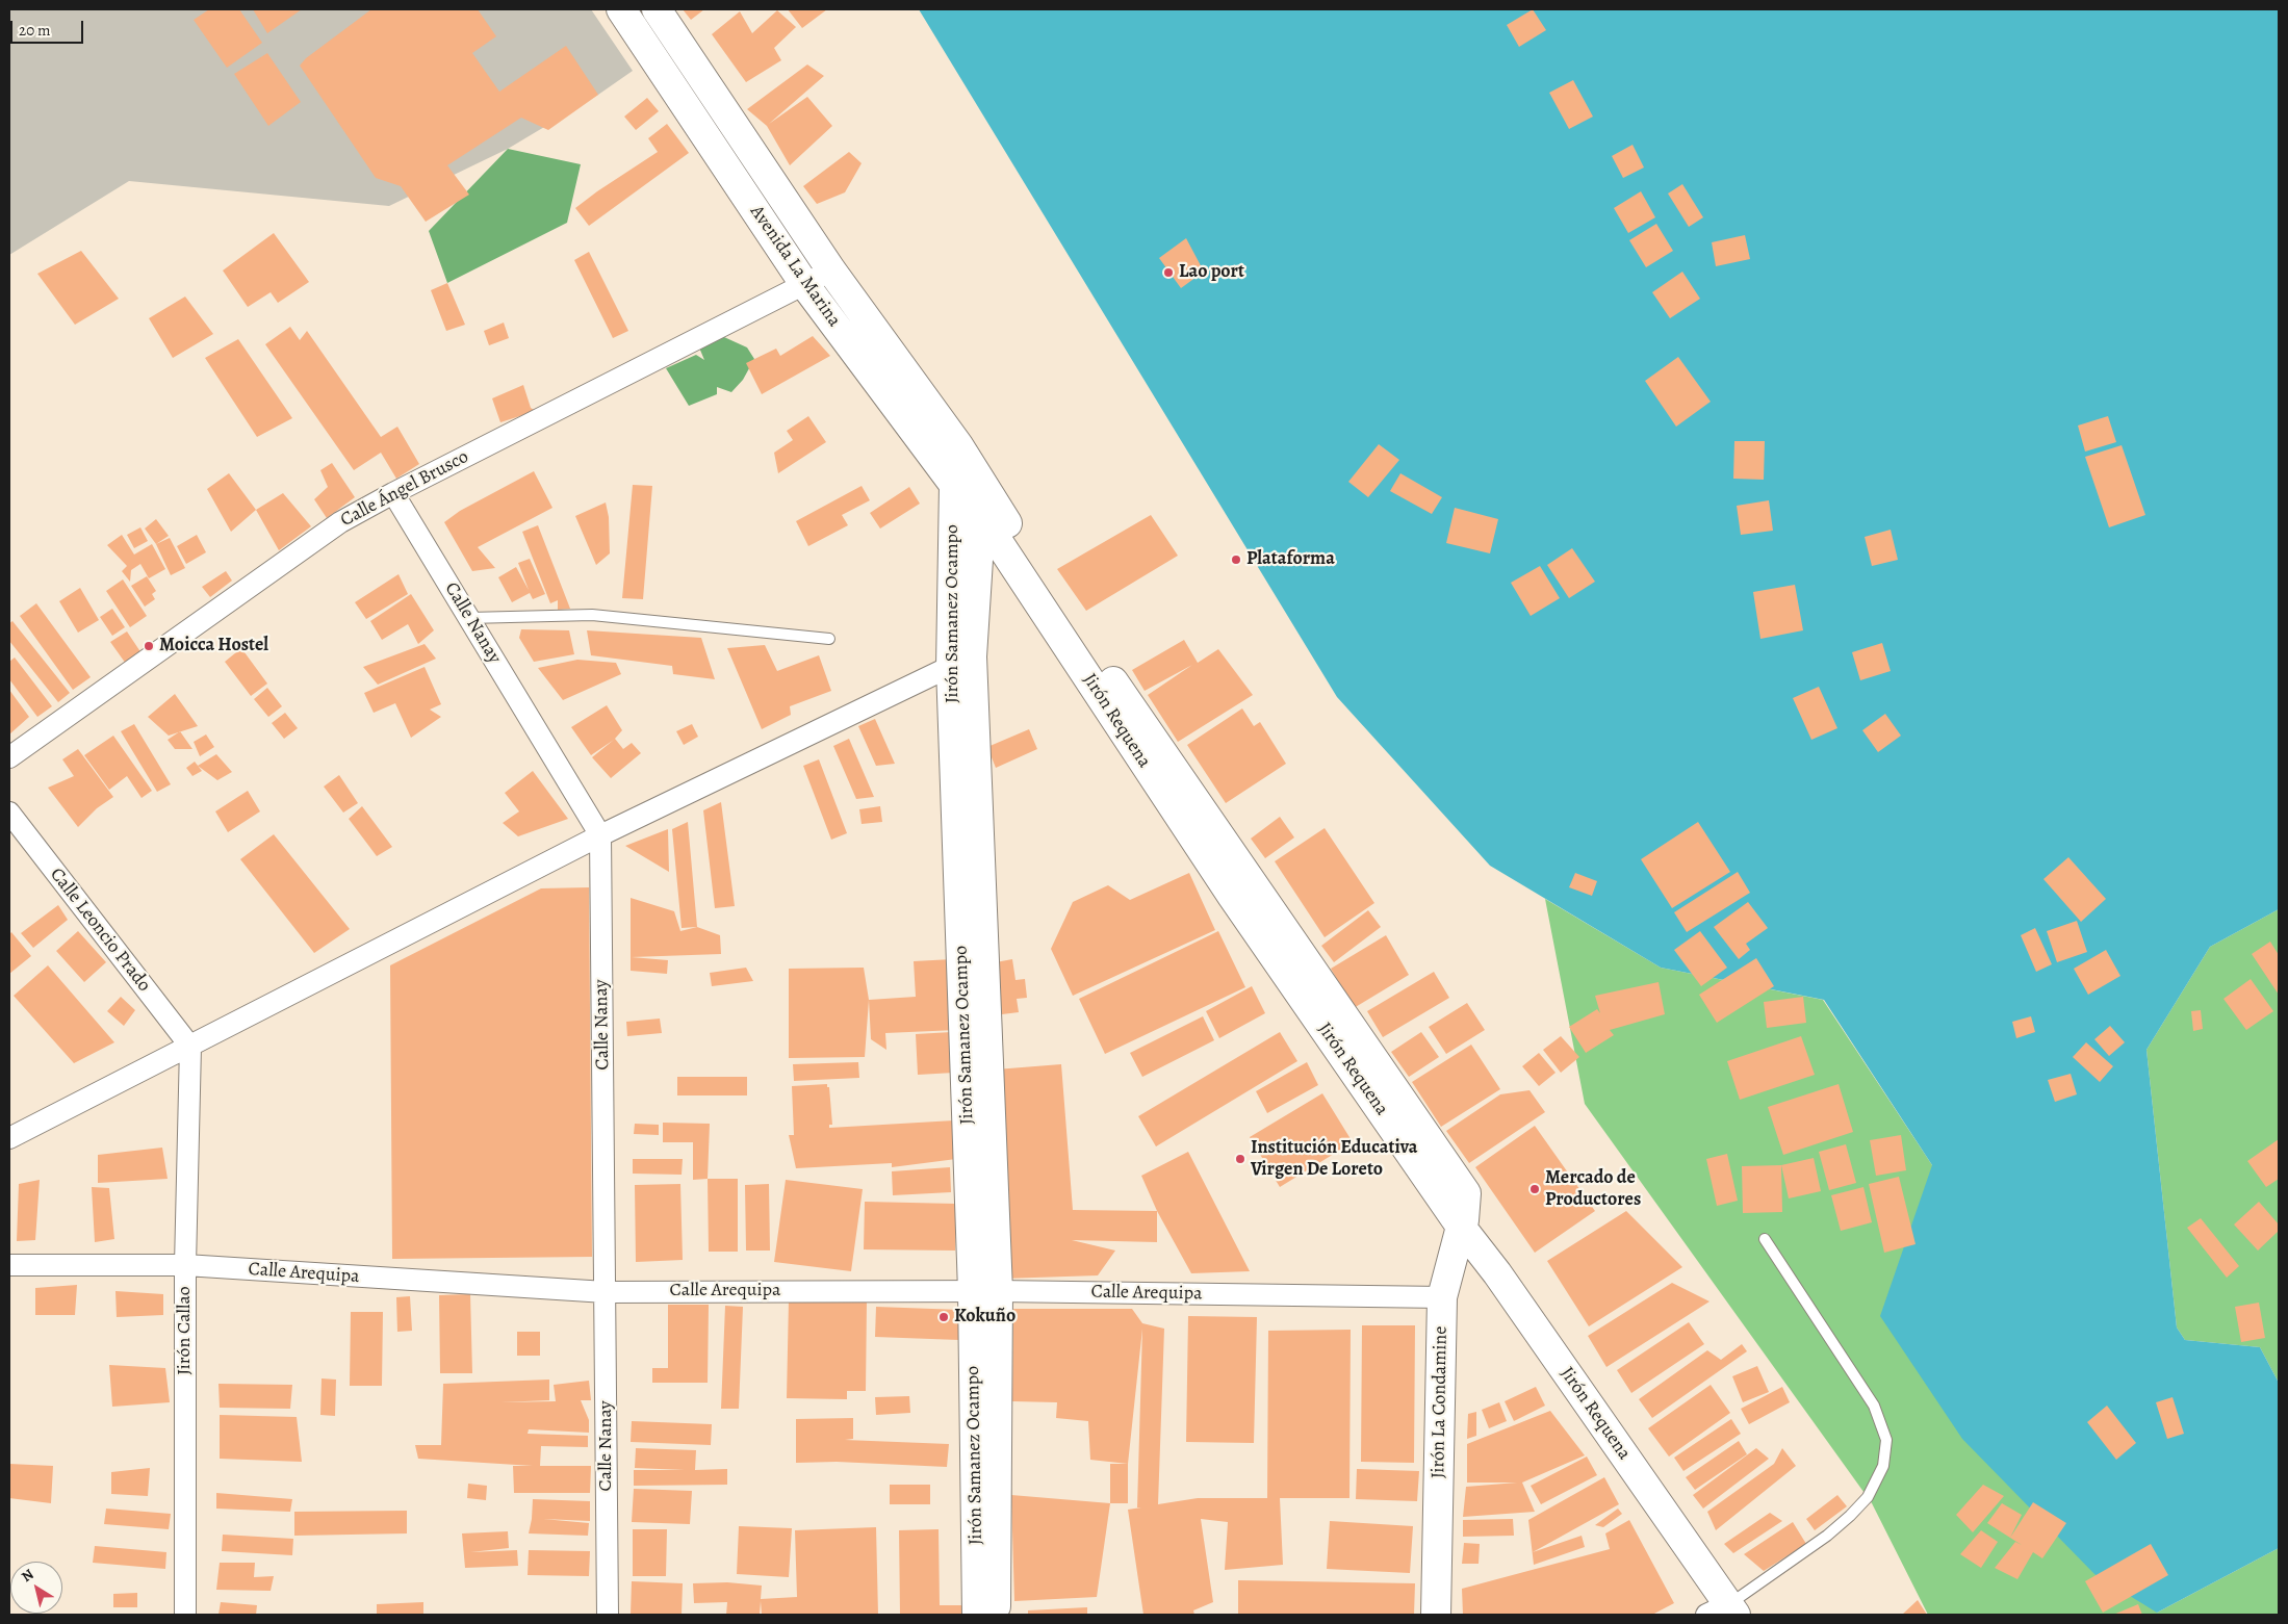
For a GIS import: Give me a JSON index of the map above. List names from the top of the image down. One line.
{"streets":{"main road":["Avenida La Marina","Jirón Samanez Ocampo","Jirón Requena","Jirón La Condamine"],"street":["Calle Ángel Brusco","Calle Nanay","Calle Leoncio Prado","Calle Arequipa","Jirón Callao"]},"crossings":[["Avenida La Marina","Calle Ángel Brusco"],["Avenida La Marina","Jirón Samanez Ocampo"],["Avenida La Marina","Jirón Requena"],["Calle Ángel Brusco","Calle Nanay"],["Jirón Samanez Ocampo","Jirón Requena"],["Jirón Samanez Ocampo","Calle Arequipa"],["Calle Nanay","Calle Arequipa"],["Jirón Requena","Jirón La Condamine"],["Calle Leoncio Prado","Jirón Callao"],["Calle Arequipa","Jirón Callao"],["Calle Arequipa","Jirón La Condamine"]],"places":["Lao port","Plataforma","Moicca Hostel","Institución Educativa Virgen De Loreto","Mercado de Productores","Kokuño"],"scale_bar":"20 m","north":"top left"}
